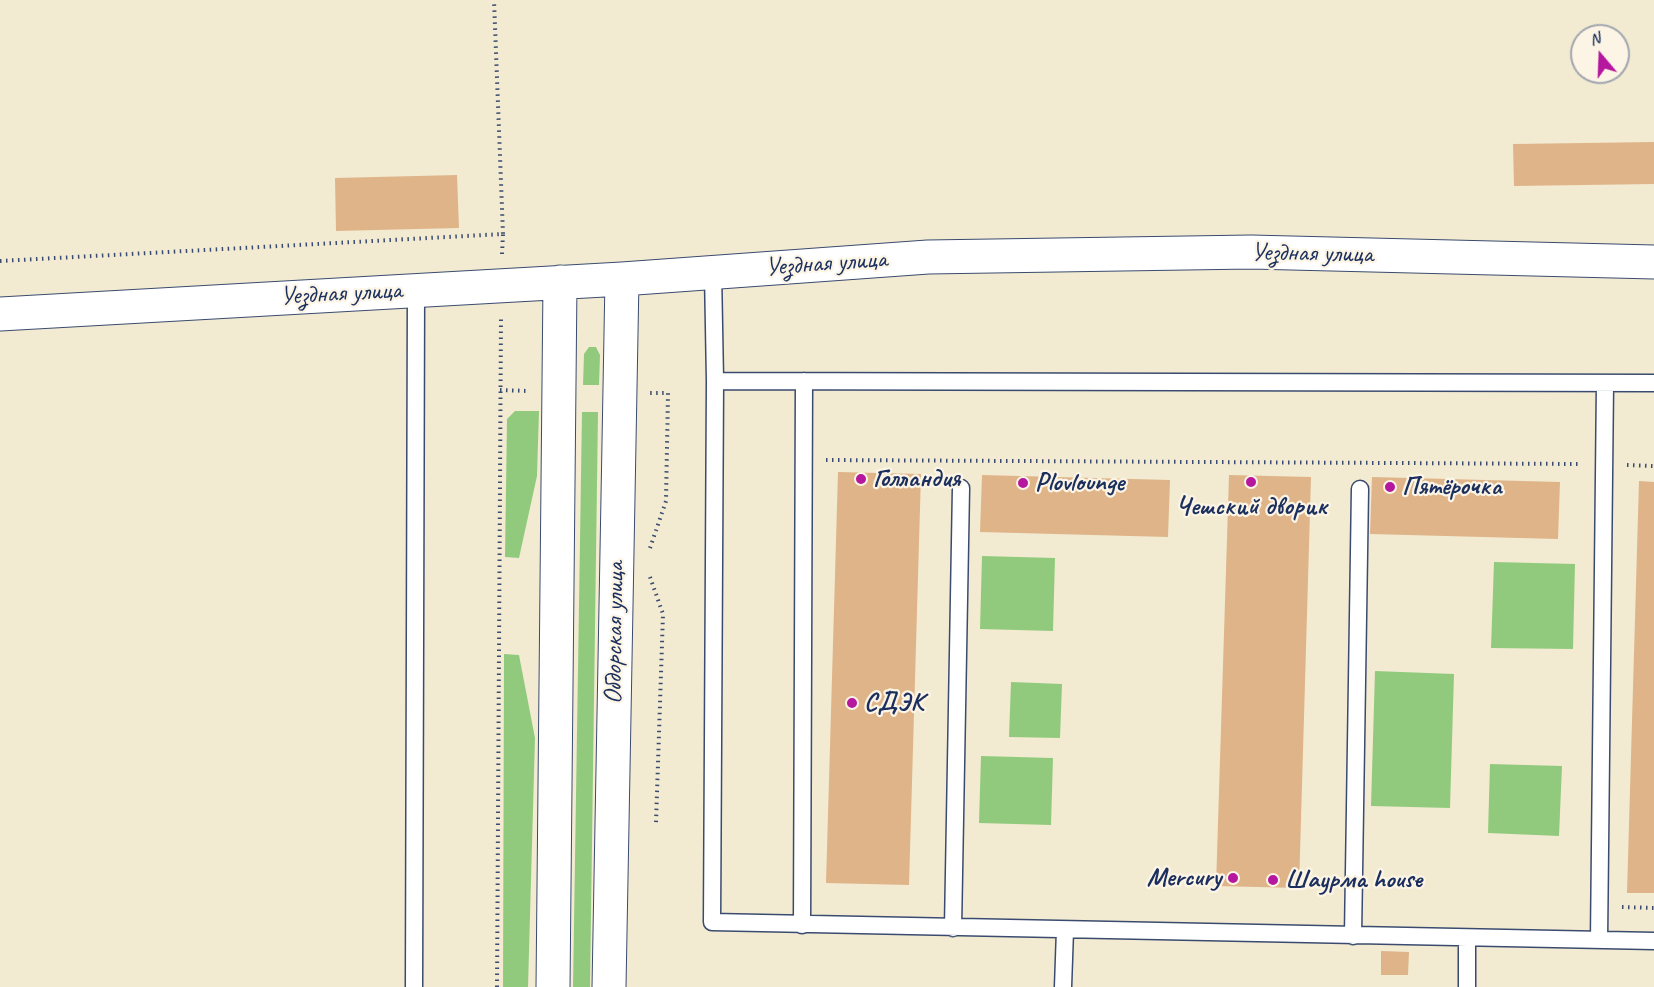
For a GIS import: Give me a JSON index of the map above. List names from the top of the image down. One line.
{"streets":{"street":["Уездная улица","Обдорская улица"]},"crossings":[["Уездная улица","Обдорская улица"]],"places":["Голландия","Чешский дворик","Plovlounge","Пятёрочка","СДЭК","Mercury","Шаурма house"],"north":"top"}
